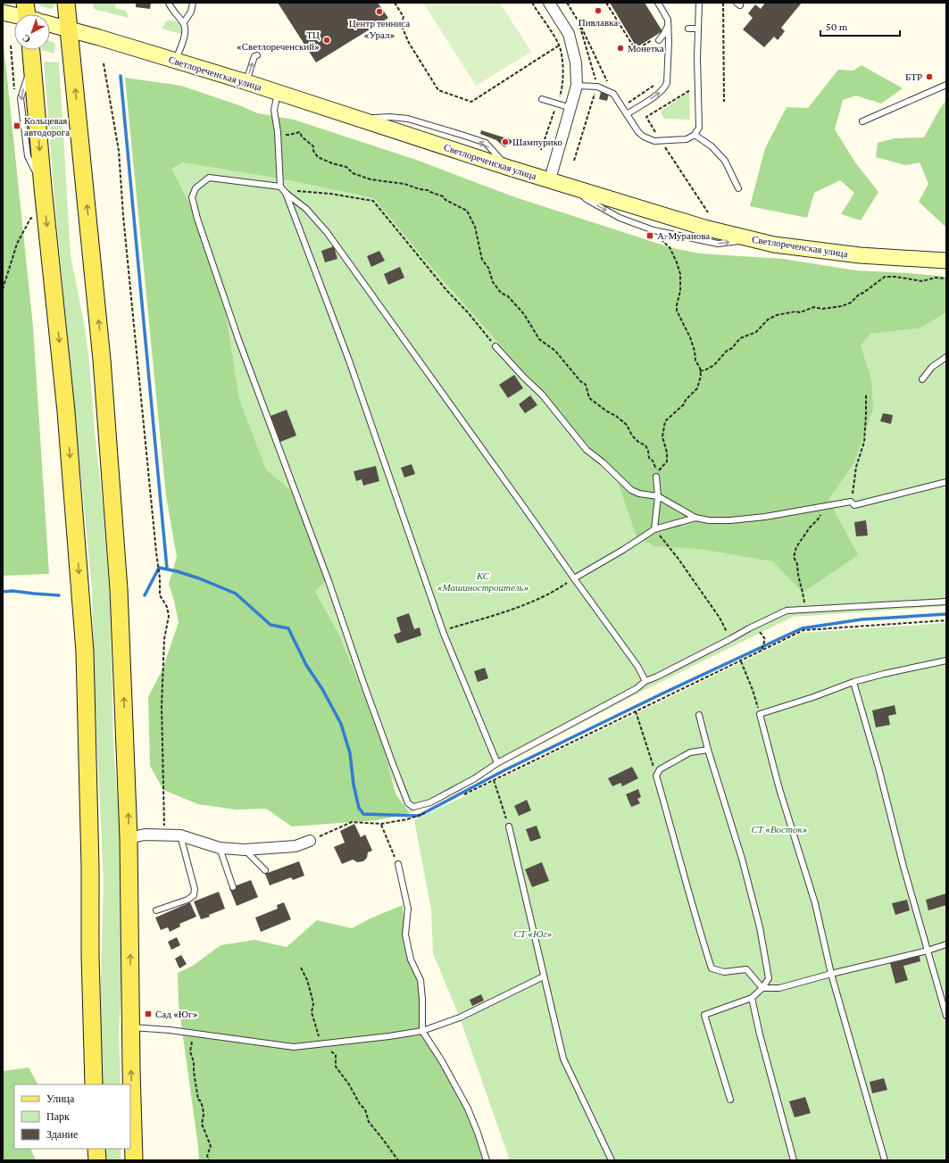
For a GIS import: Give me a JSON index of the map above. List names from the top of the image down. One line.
{"streets":{"main road":["Светлореченская улица"]},"parks":["КС «Машиностроитель»","СТ «Восток»","СТ «Юг»"],"places":{"other":["Пивлавка","Центр тенниса «Урал»","ТЦ «Светлореченский»","Монетка","БТР","Шампурико"],"transit":["Кольцевая автодорога","А. Муранова","Сад «Юг»"]},"legend":["Улица","Парк","Здание"],"scale_bar":"50 m","north":"bottom left"}
